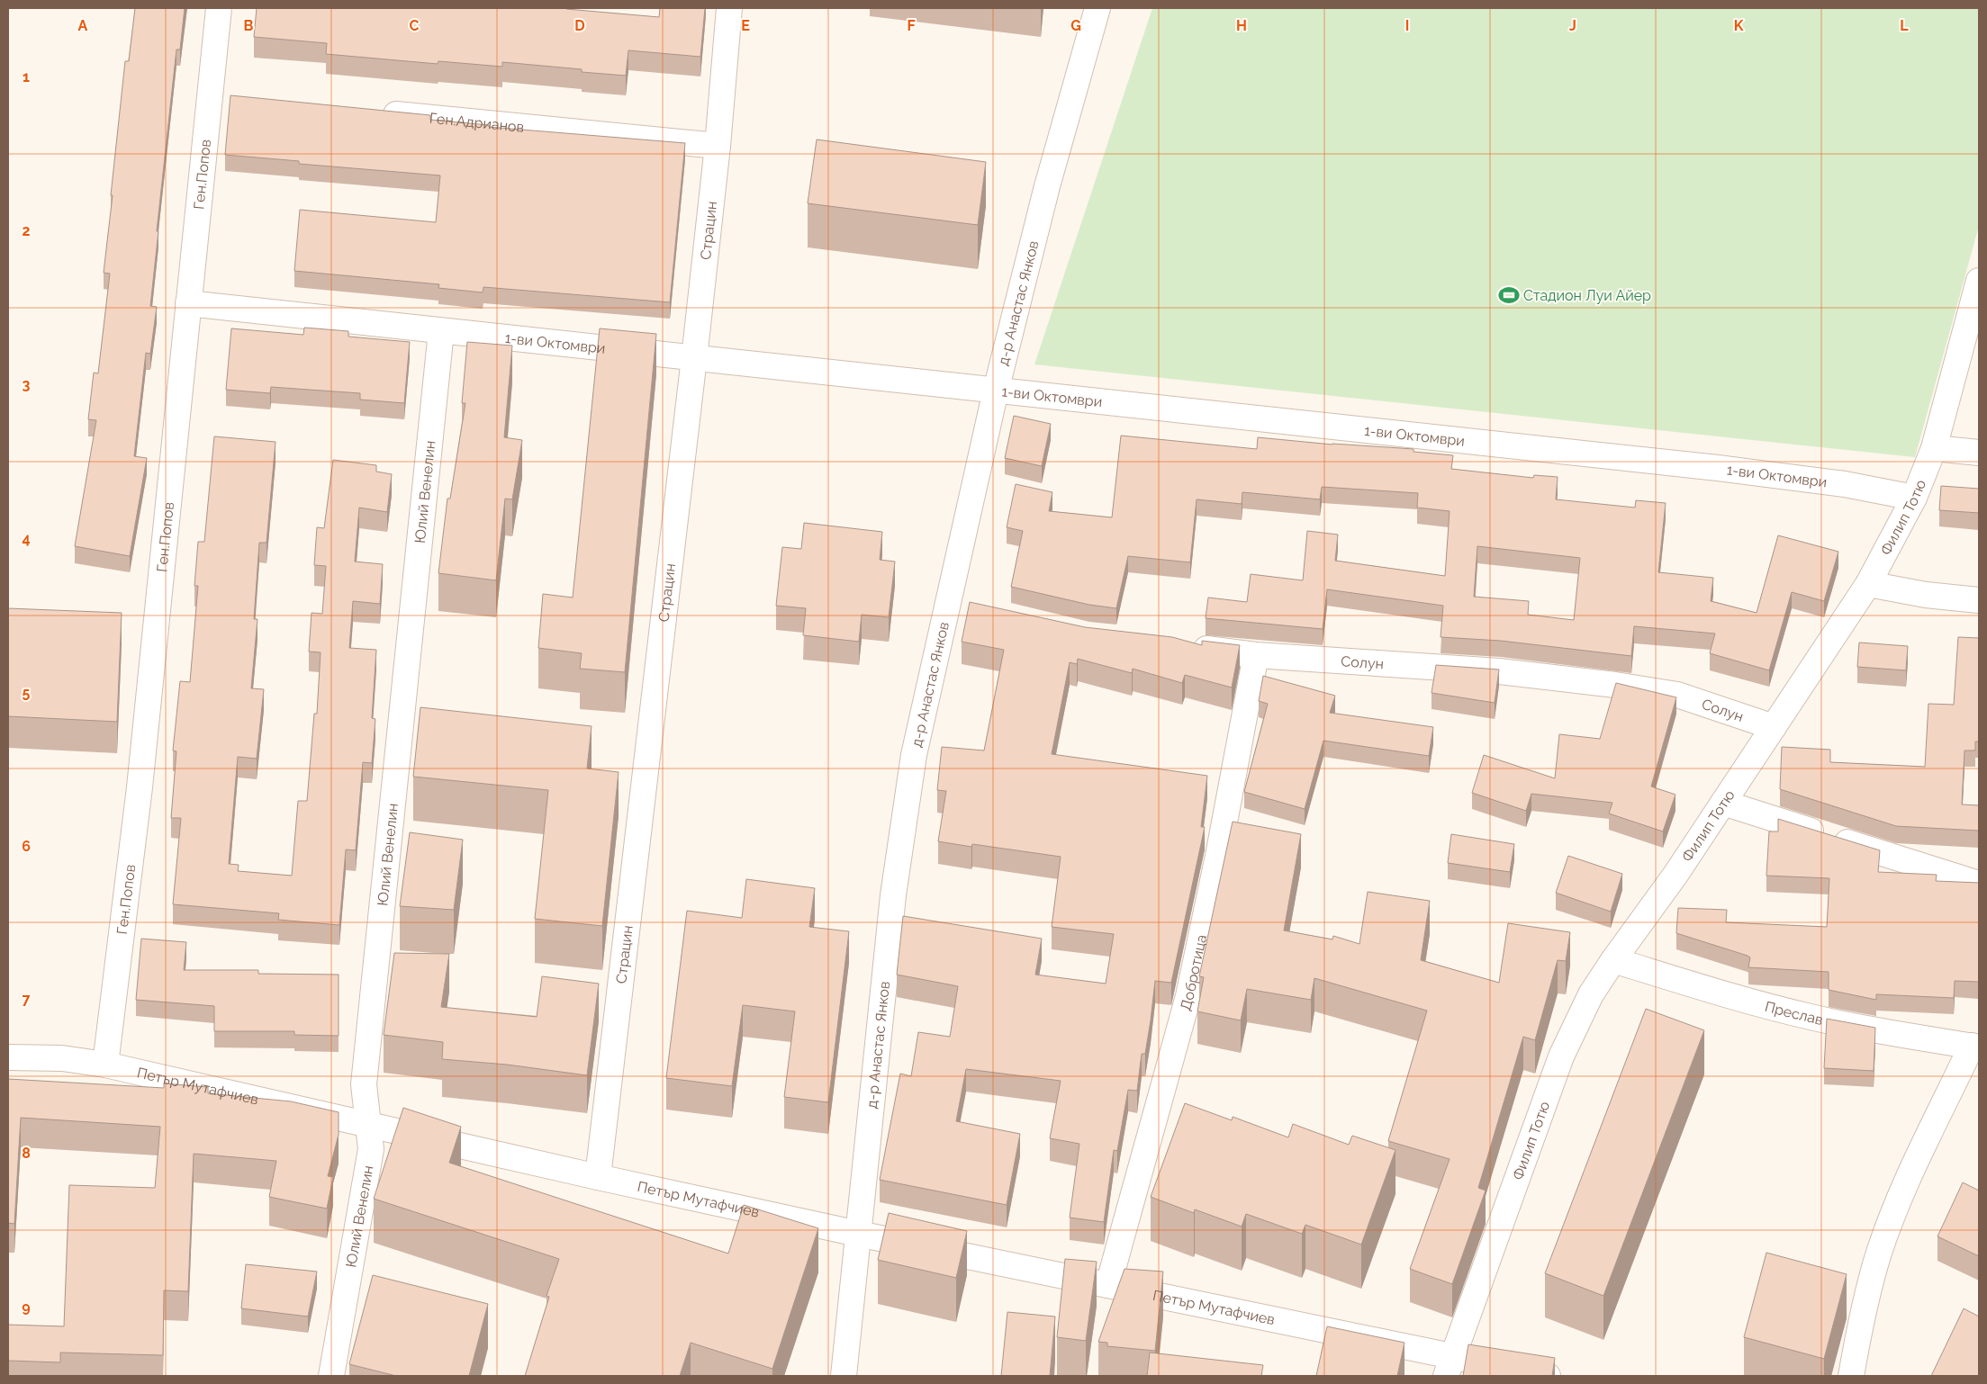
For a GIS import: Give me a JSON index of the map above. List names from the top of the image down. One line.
{"streets":{"street":["Ген.Адрианов","Ген.Попов","Страцин","д-р Анастас Янков","1-ви Октомври","Юлий Венелин","Филип Тотю","Солун","Добротица","Преслав","Петър Мутафчиев"]},"crossings":[["Ген.Адрианов","Страцин"],["Ген.Попов","1-ви Октомври"],["Ген.Попов","Петър Мутафчиев"],["Страцин","1-ви Октомври"],["Страцин","Петър Мутафчиев"],["д-р Анастас Янков","1-ви Октомври"],["д-р Анастас Янков","Петър Мутафчиев"],["1-ви Октомври","Юлий Венелин"],["1-ви Октомври","Филип Тотю"],["Юлий Венелин","Петър Мутафчиев"],["Филип Тотю","Солун"],["Филип Тотю","Преслав"],["Филип Тотю","Петър Мутафчиев"],["Солун","Добротица"],["Добротица","Петър Мутафчиев"]],"places":{"sports":["Стадион Луи Айер"]},"grid":{"columns":["A","B","C","D","E","F","G","H","I","J","K","L"],"rows":["1","2","3","4","5","6","7","8","9"]}}
